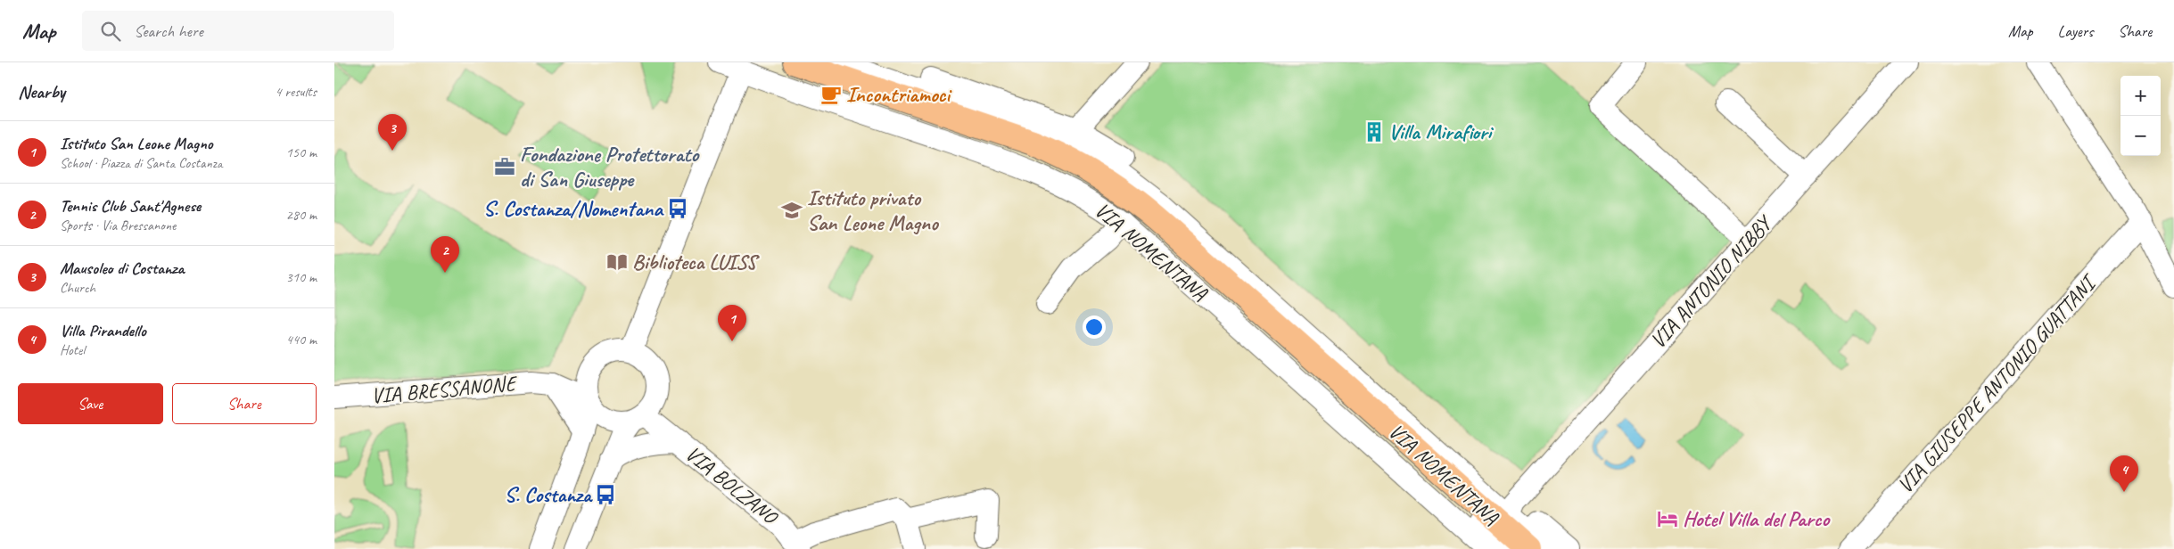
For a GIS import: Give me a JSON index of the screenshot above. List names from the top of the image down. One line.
{"streets":{"main road":["VIA NOMENTANA"],"street":["VIA ANTONIO NIBBY","VIA GIUSEPPE ANTONIO GUATTANI","VIA BRESSANONE","VIA BOLZANO"]},"crossings":[["VIA NOMENTANA","VIA ANTONIO NIBBY"],["VIA BRESSANONE","VIA BOLZANO"]],"places":{"cafe":["Incontriamoci"],"building":["Villa Mirafiori"],"office":["Fondazione Protettorato di San Giuseppe"],"bus stop":["S. Costanza/Nomentana","S. Costanza"],"school or university":["Istituto privato San Leone Magno"],"library":["Biblioteca LUISS"],"hotel":["Hotel Villa del Parco"]},"page":{"header":"Map","search":"Search here","nav":["Map","Layers","Share"],"heading":["Nearby","4 results"],"map_buttons":["+","−"],"pins":["3","2","1","4"],"list":[{"mark":"1","name":"Istituto San Leone Magno","note":"School · Piazza di Santa Costanza","value":"150 m"},{"mark":"2","name":"Tennis Club Sant'Agnese","note":"Sports · Via Bressanone","value":"280 m"},{"mark":"3","name":"Mausoleo di Costanza","note":"Church","value":"310 m"},{"mark":"4","name":"Villa Pirandello","note":"Hotel","value":"440 m"}],"buttons":["Save","Share"]}}
